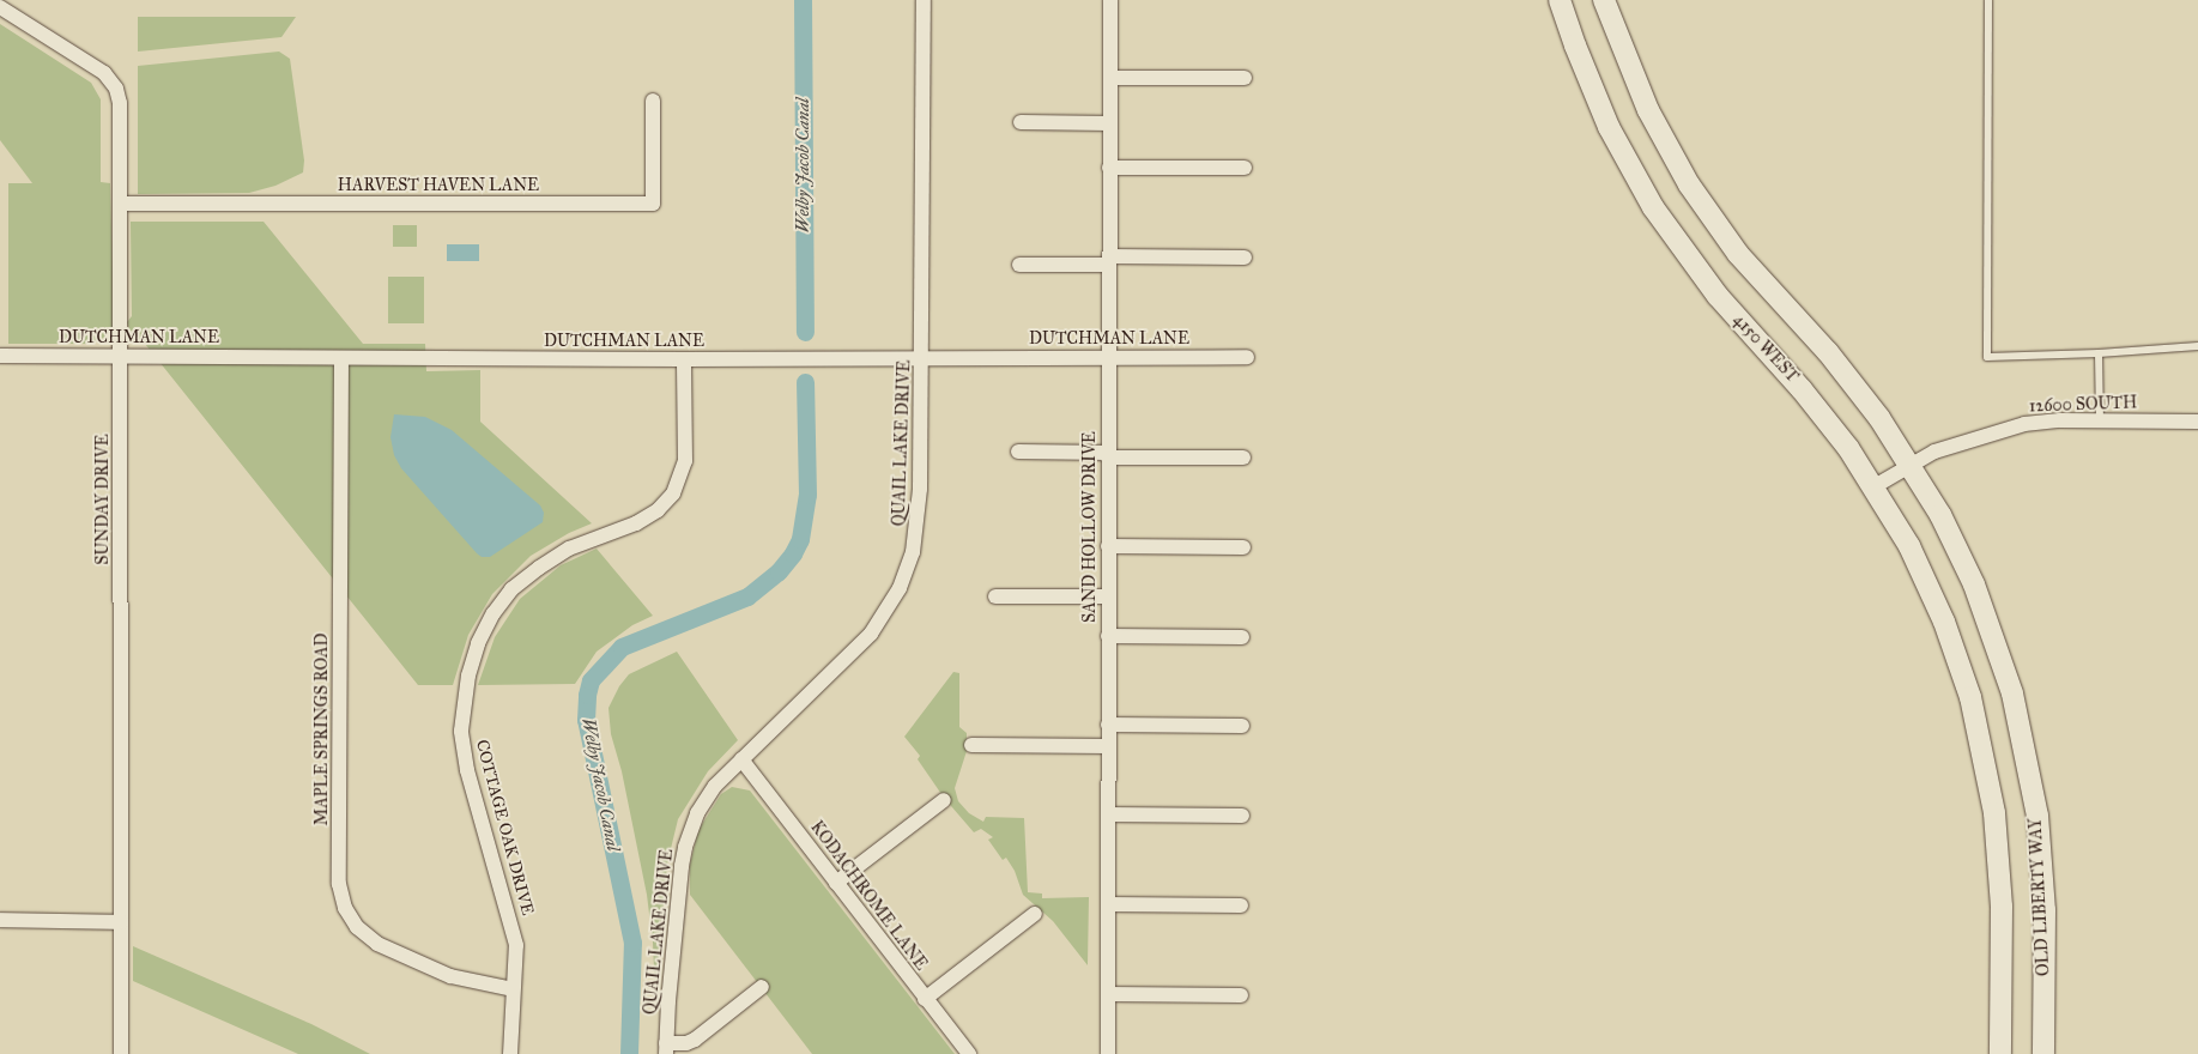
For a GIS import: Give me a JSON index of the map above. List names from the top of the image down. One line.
{"streets":{"street":["HARVEST HAVEN LANE","DUTCHMAN LANE","4150 WEST","12600 SOUTH","QUAIL LAKE DRIVE","SUNDAY DRIVE","SAND HOLLOW DRIVE","MAPLE SPRINGS ROAD","COTTAGE OAK DRIVE","KODACHROME LANE","OLD LIBERTY WAY"]},"crossings":[["HARVEST HAVEN LANE","SUNDAY DRIVE"],["DUTCHMAN LANE","QUAIL LAKE DRIVE"],["DUTCHMAN LANE","SUNDAY DRIVE"],["DUTCHMAN LANE","SAND HOLLOW DRIVE"],["DUTCHMAN LANE","MAPLE SPRINGS ROAD"],["DUTCHMAN LANE","COTTAGE OAK DRIVE"],["4150 WEST","12600 SOUTH"],["12600 SOUTH","OLD LIBERTY WAY"],["QUAIL LAKE DRIVE","KODACHROME LANE"],["MAPLE SPRINGS ROAD","COTTAGE OAK DRIVE"]],"water":["Welby Jacob Canal"]}
